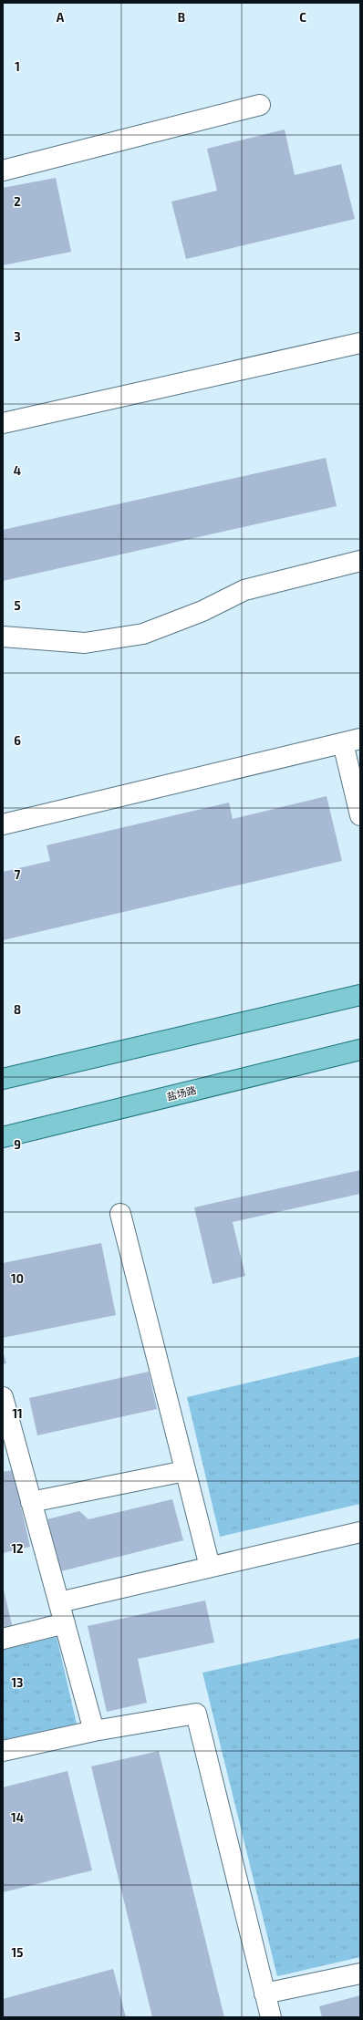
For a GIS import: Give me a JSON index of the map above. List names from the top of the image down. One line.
{"streets":{"main road":["盐场路"]},"grid":{"columns":["A","B","C"],"rows":["1","2","3","4","5","6","7","8","9","10","11","12","13","14","15"]}}
